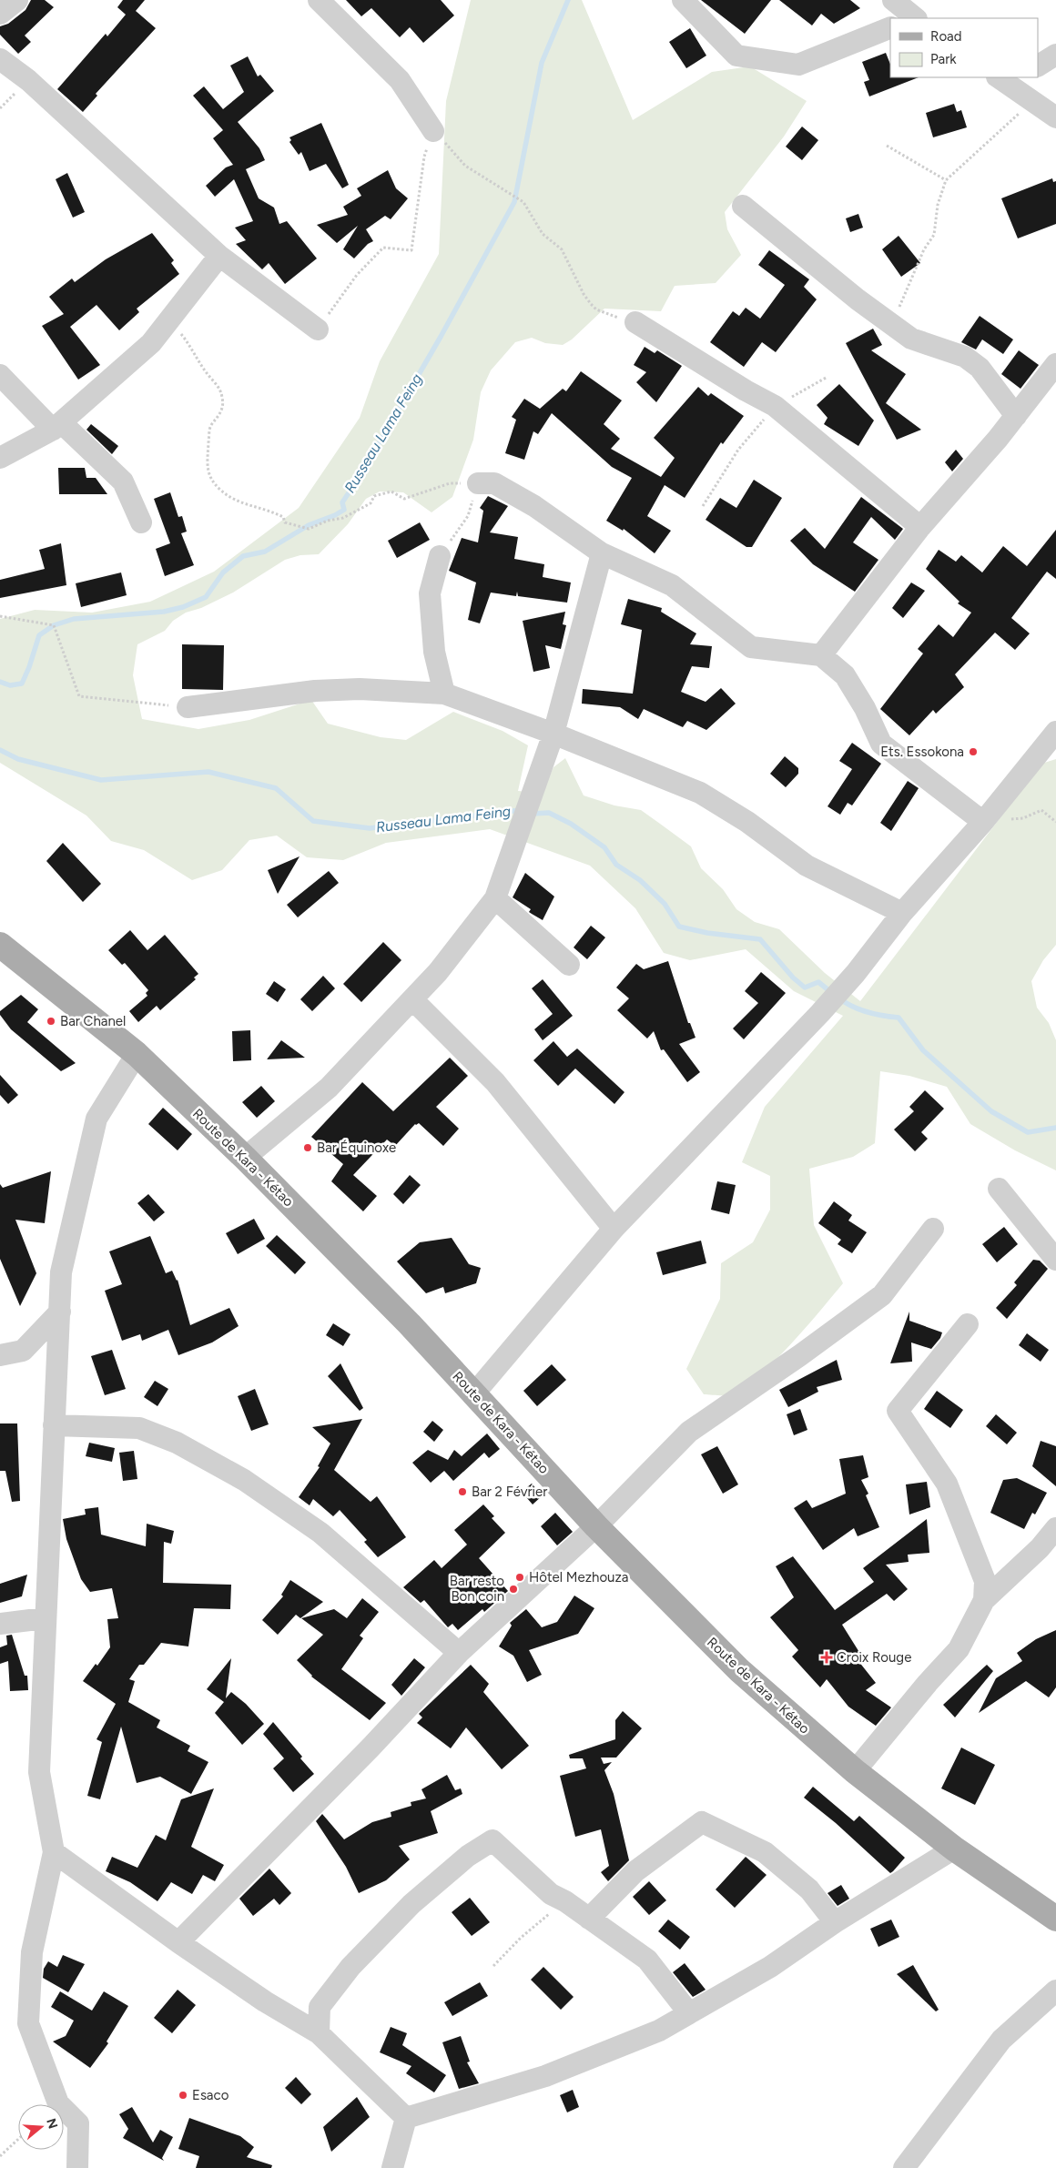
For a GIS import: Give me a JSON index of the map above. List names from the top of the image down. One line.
{"streets":{"main road":["Route de Kara - Kétao"]},"water":["Russeau Lama Feing"],"places":{"other":["Ets. Essokona","Bar Chanel","Bar Équinoxe","Bar 2 Février","Hôtel Mezhouza","Bar resto Bon coin","Esaco"],"health":["Croix Rouge"]},"legend":["Road","Park"],"north":"right"}
